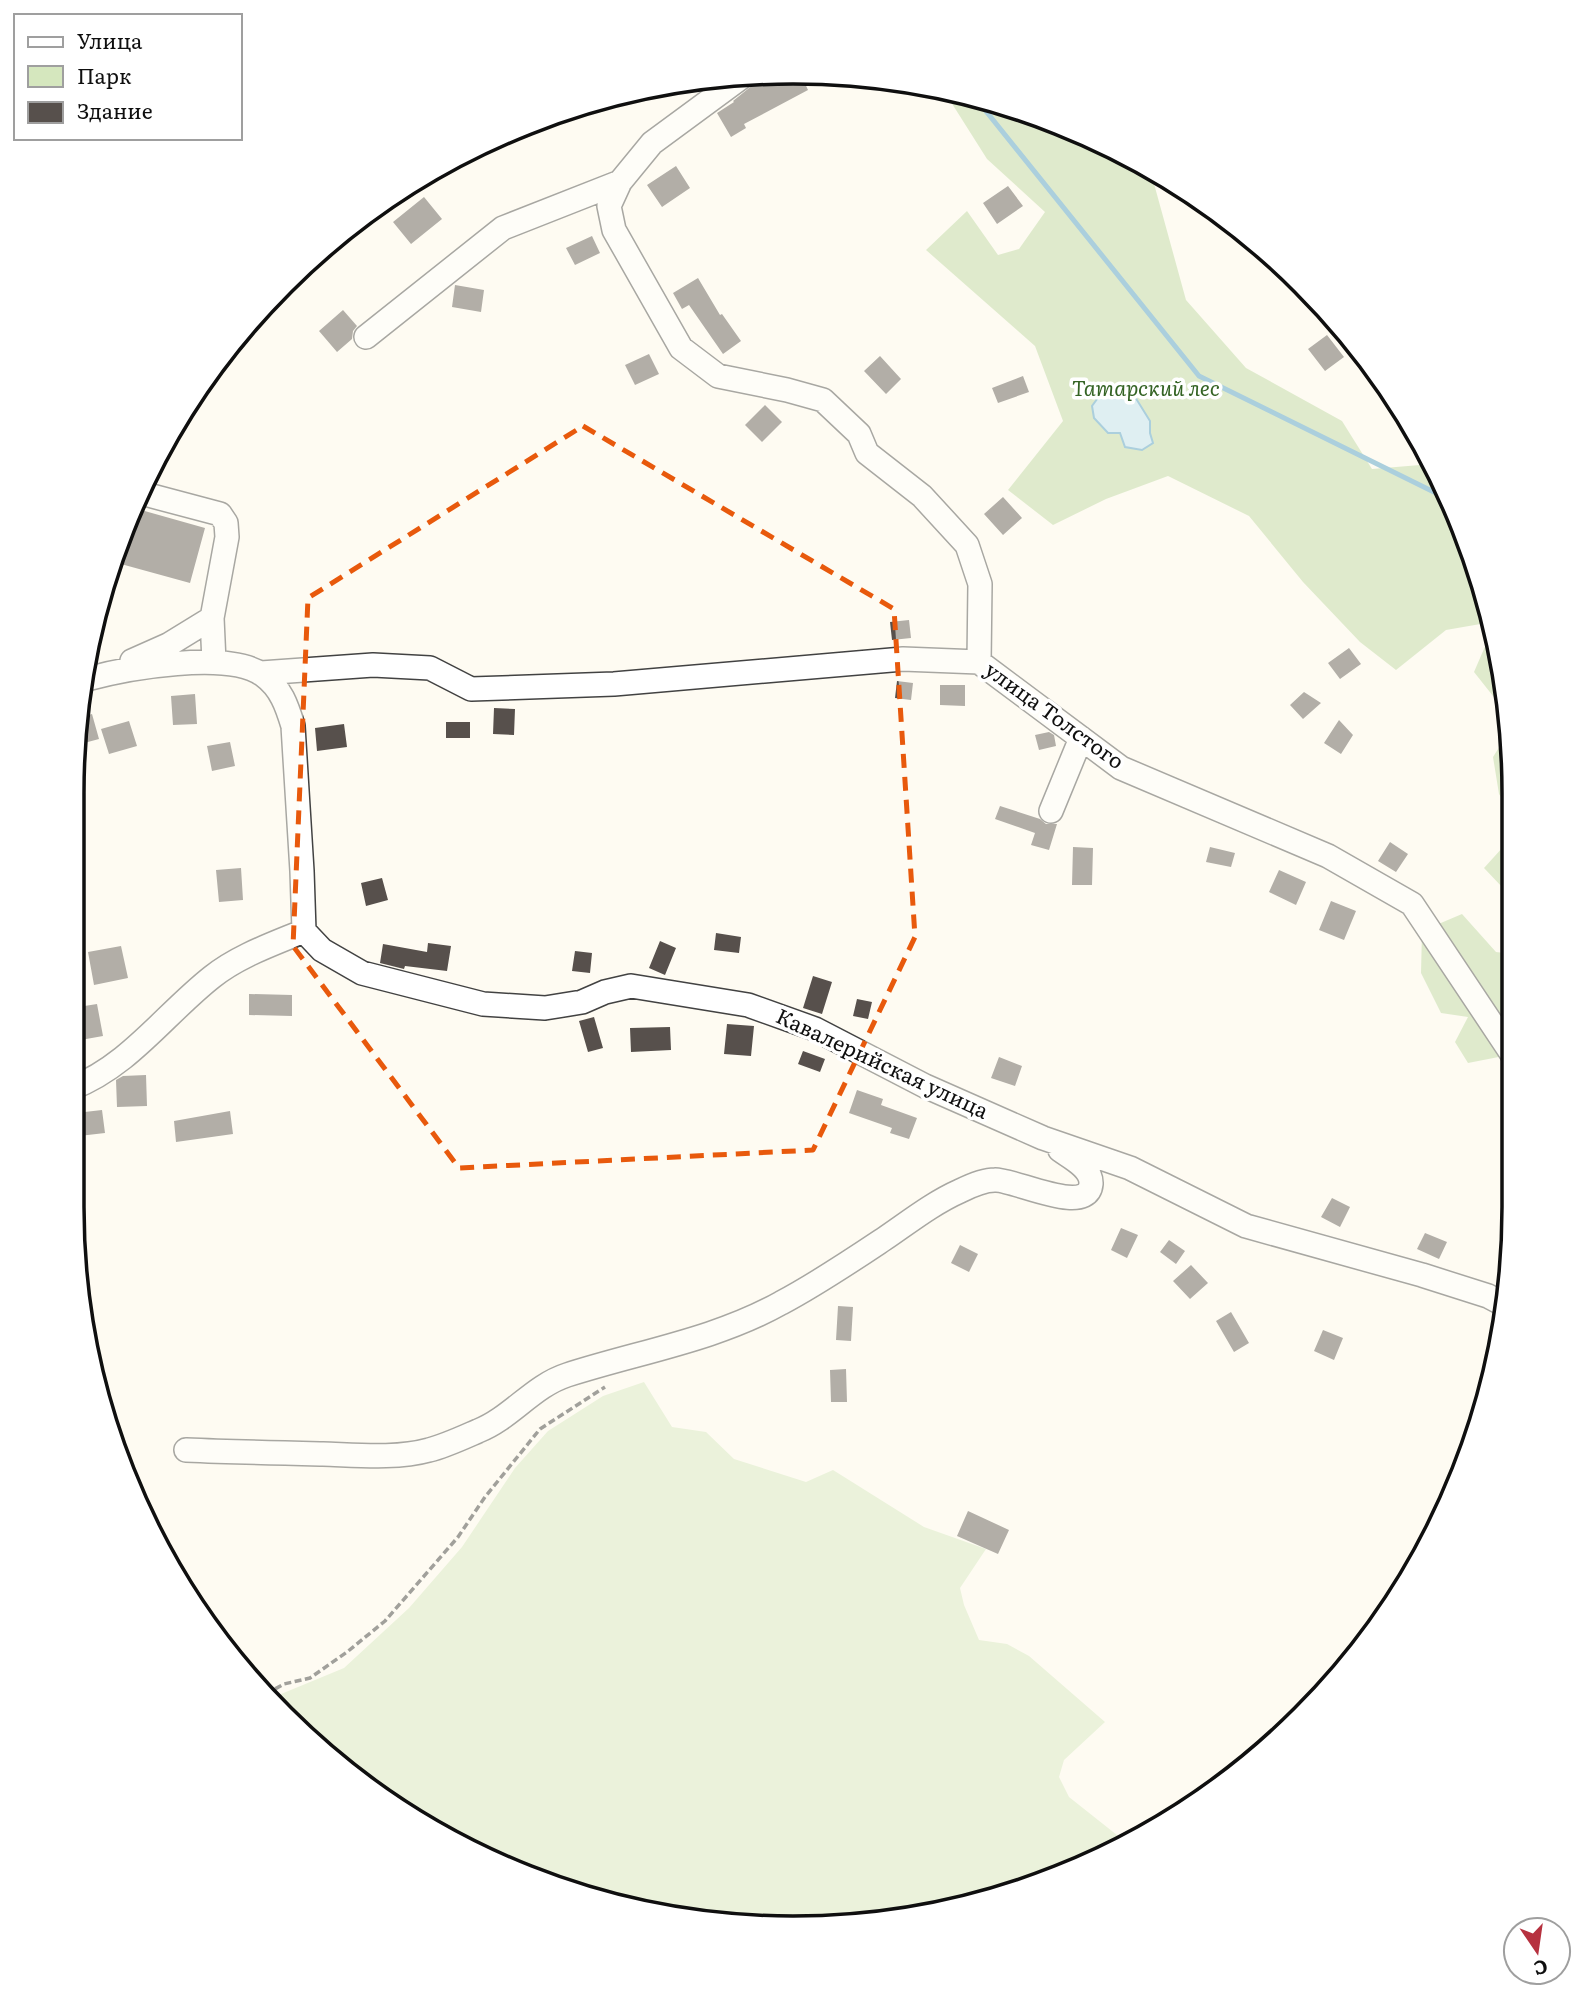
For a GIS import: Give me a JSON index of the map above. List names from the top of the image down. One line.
{"streets":{"street":["улица Толстого","Кавалерийская улица"]},"parks":["Татарский лес"],"legend":["Улица","Парк","Здание"],"north":"bottom"}
